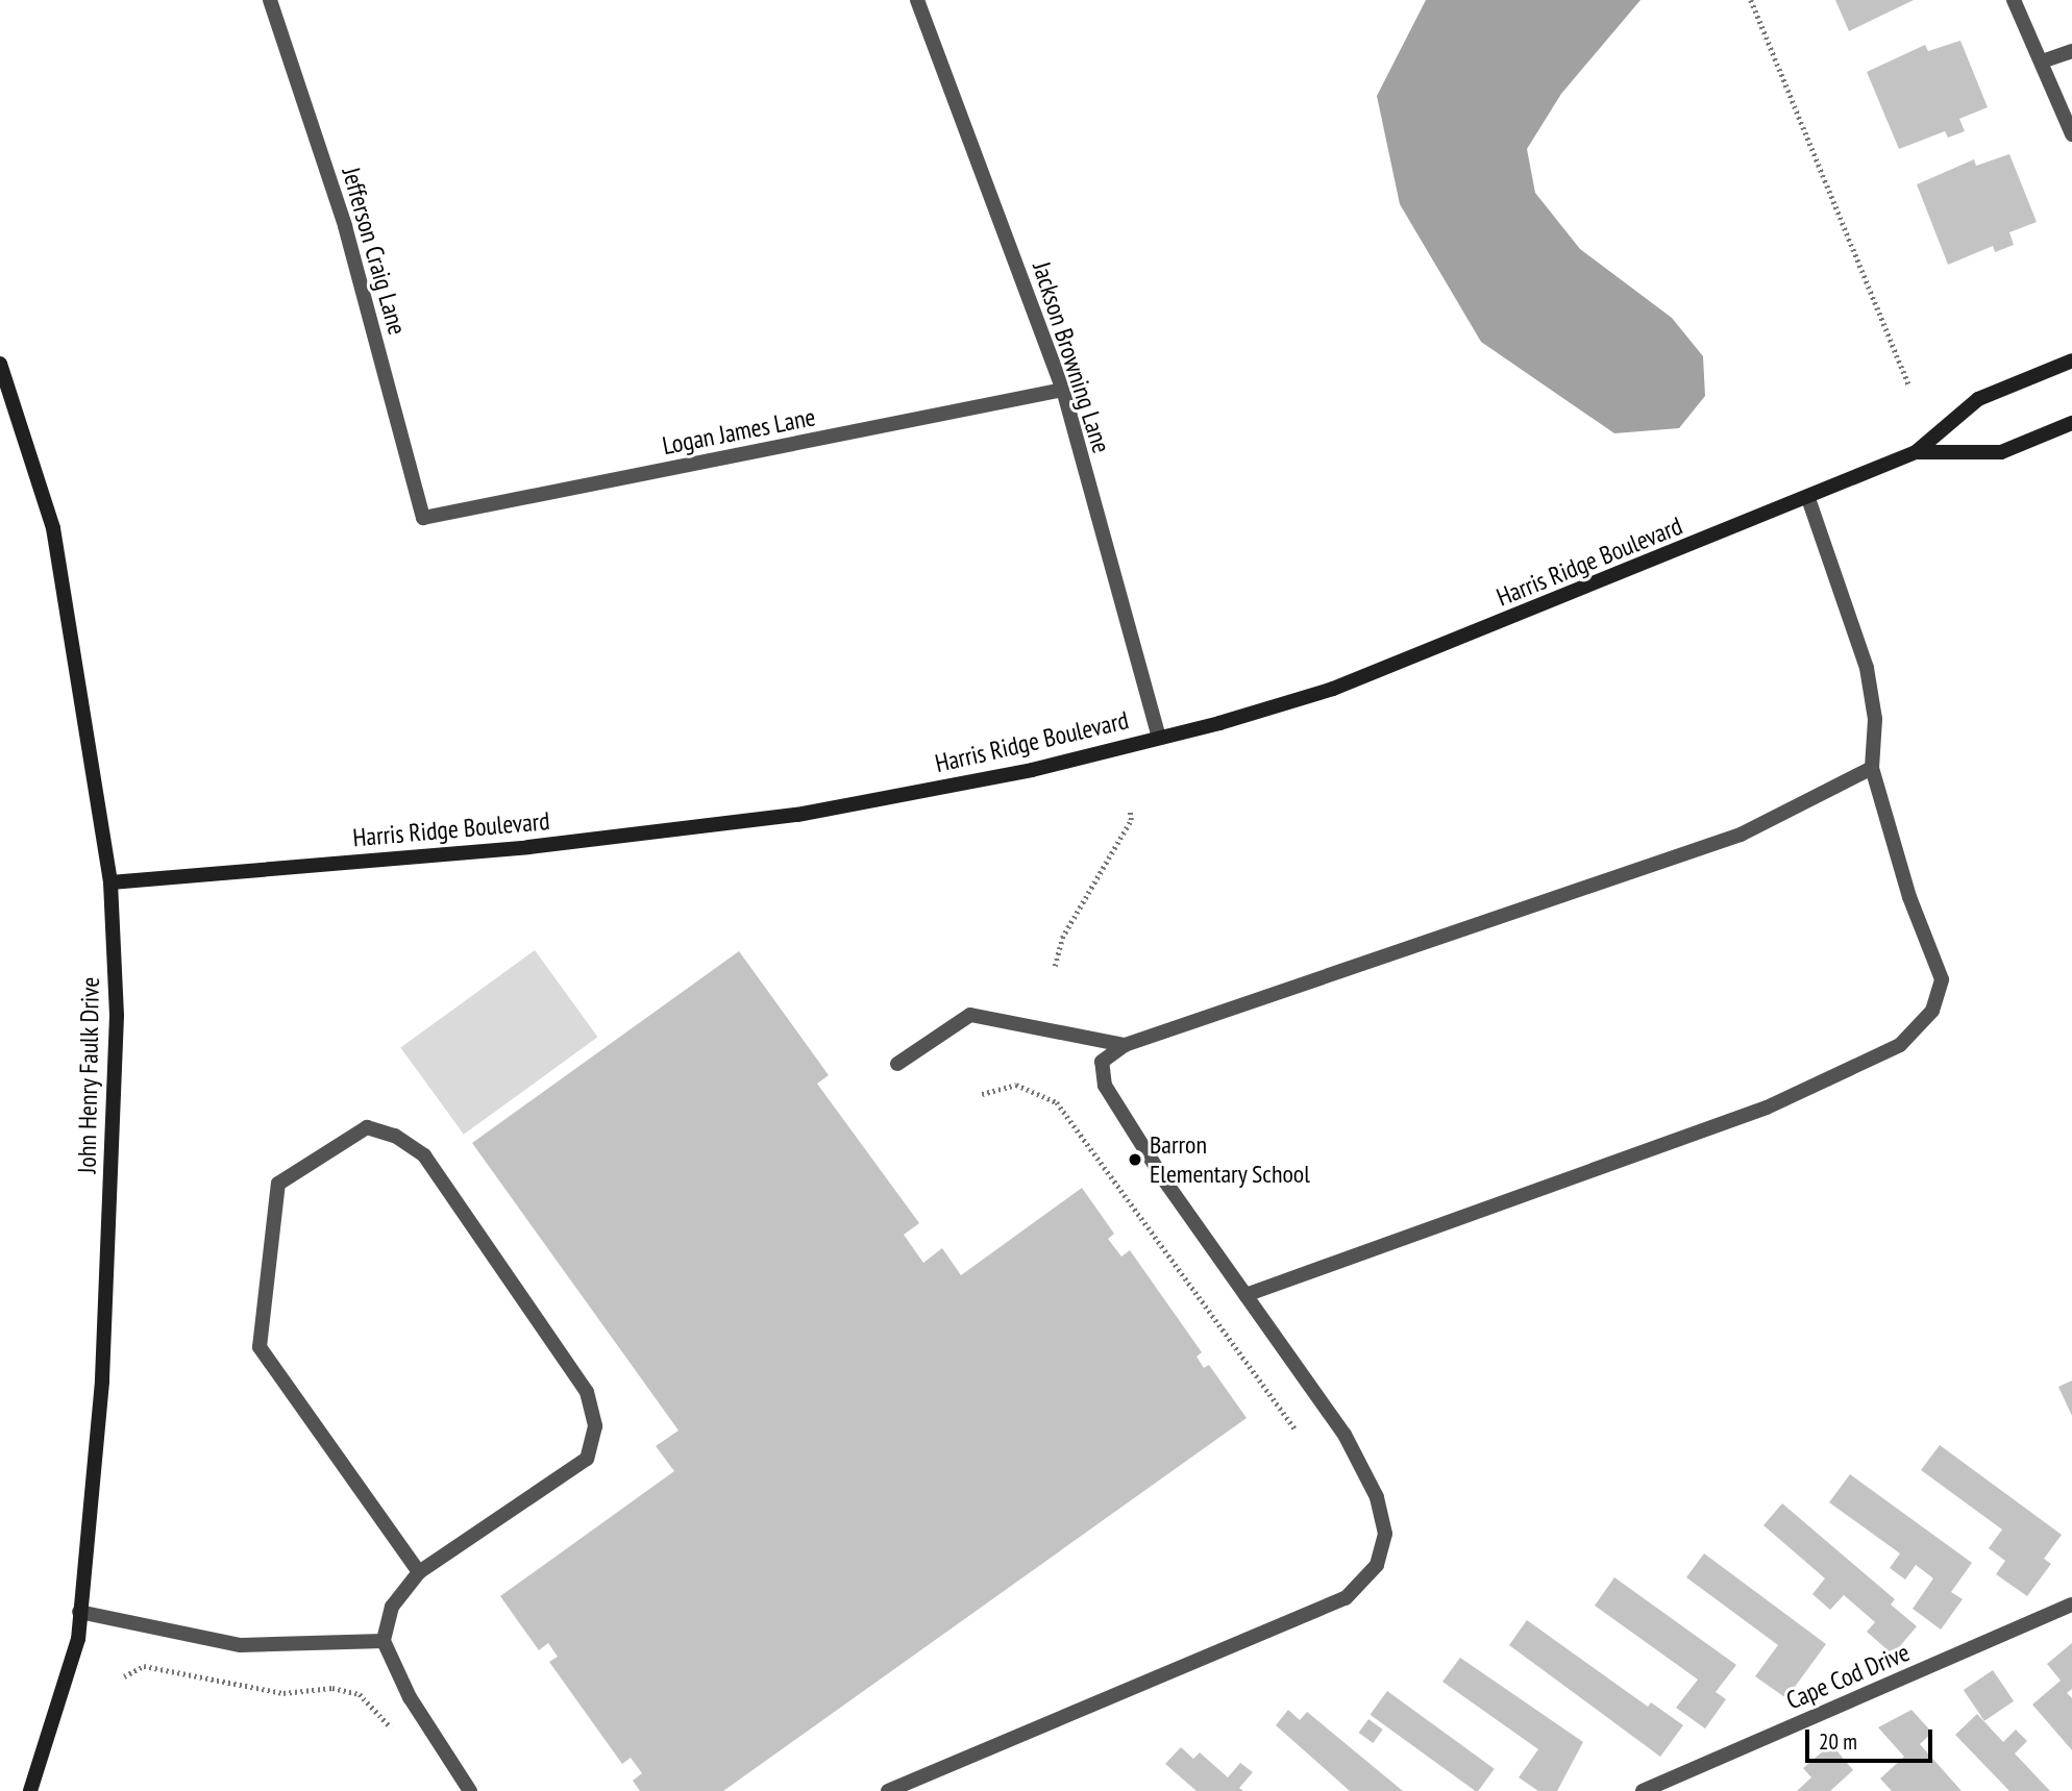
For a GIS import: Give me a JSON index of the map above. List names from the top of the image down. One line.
{"streets":{"street":["Jefferson Craig Lane","Jackson Browning Lane","Logan James Lane","Harris Ridge Boulevard","John Henry Faulk Drive","Cape Cod Drive"]},"crossings":[["Jefferson Craig Lane","Logan James Lane"],["Jackson Browning Lane","Logan James Lane"],["Jackson Browning Lane","Harris Ridge Boulevard"],["Harris Ridge Boulevard","John Henry Faulk Drive"]],"places":["Barron Elementary School"],"scale_bar":"20 m"}
